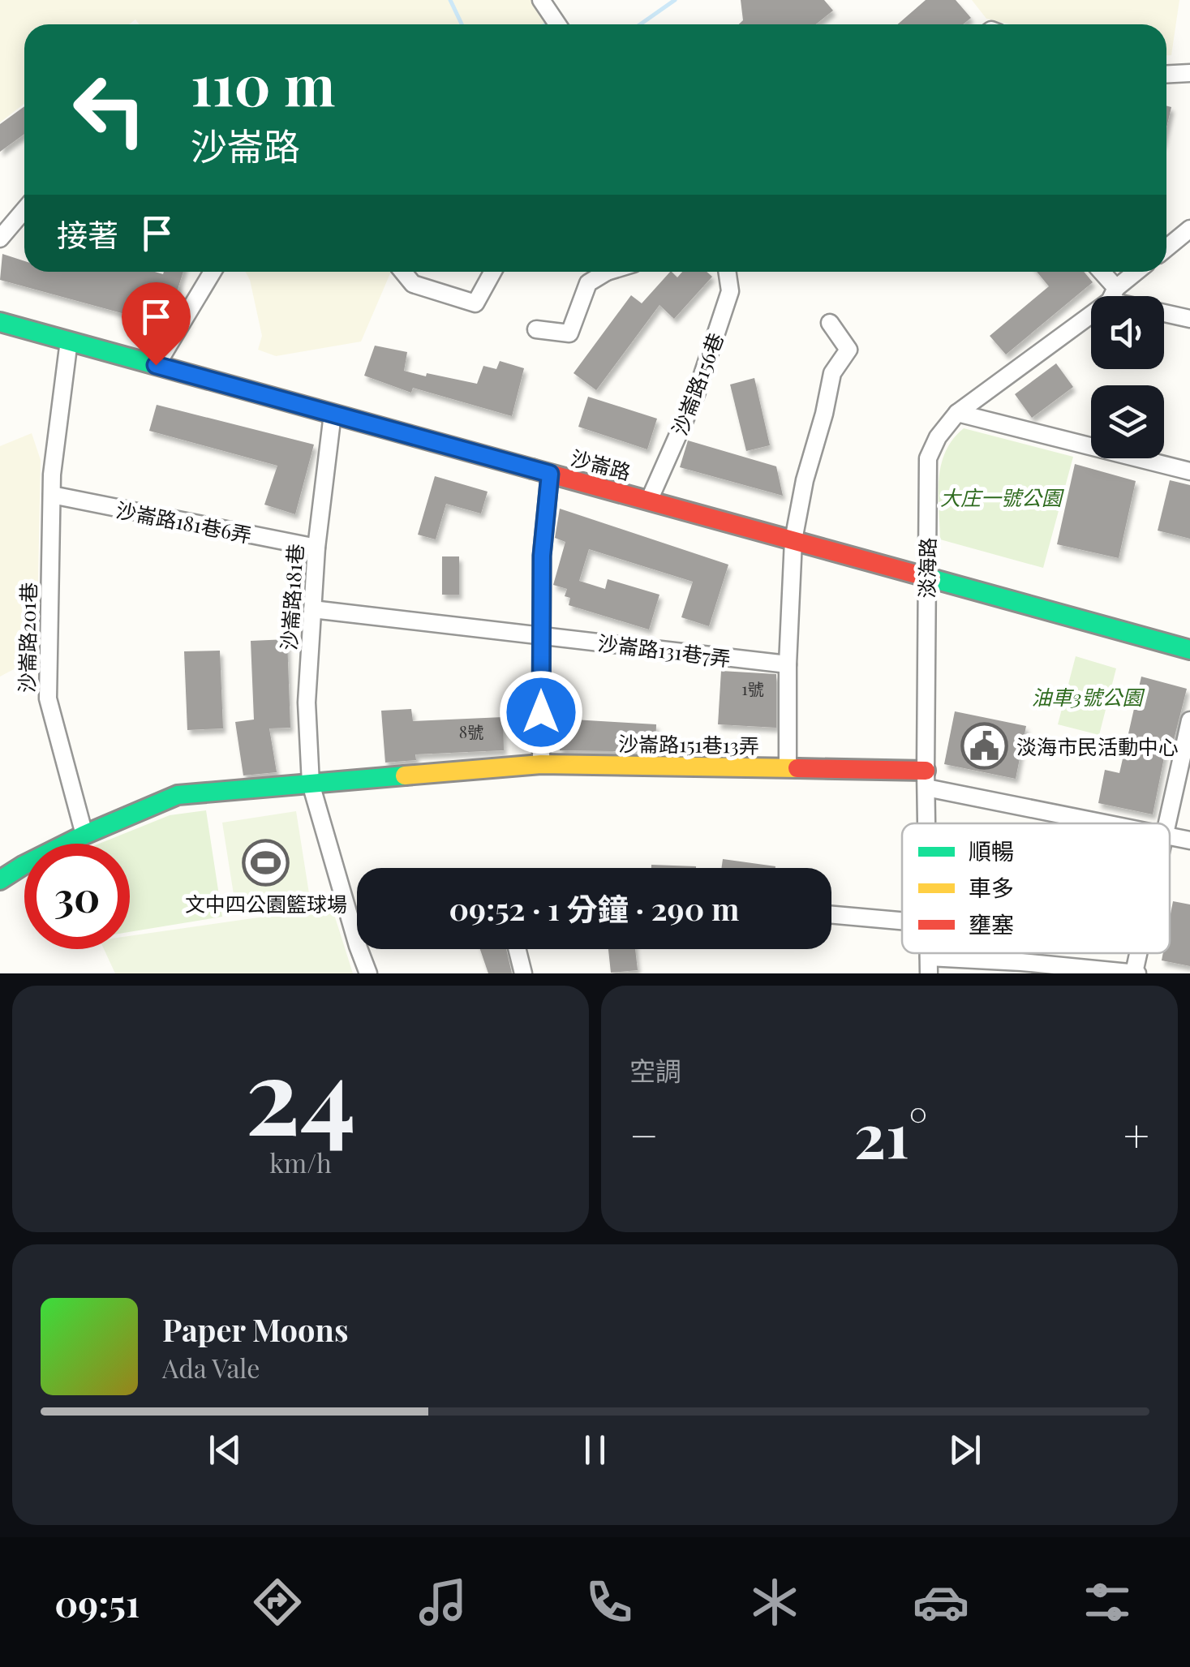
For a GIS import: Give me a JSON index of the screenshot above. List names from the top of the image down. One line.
{"streets":{"street":["沙崙路156巷","沙崙路","沙崙路181巷6弄","淡海路","沙崙路181巷","沙崙路201巷","沙崙路131巷7弄","沙崙路151巷13弄"]},"crossings":[["沙崙路156巷","沙崙路"],["沙崙路","淡海路"],["沙崙路","沙崙路181巷"],["沙崙路","沙崙路201巷"],["沙崙路181巷6弄","沙崙路181巷"],["沙崙路181巷6弄","沙崙路201巷"],["淡海路","沙崙路151巷13弄"],["沙崙路181巷","沙崙路131巷7弄"]],"parks":["大庄一號公園","油車3號公園"],"places":{"public building":["淡海市民活動中心"],"sports":["文中四公園籃球場"]},"house_numbers":["1號","8號"],"legend":["順暢","車多","壅塞"],"page":{"turn":["110 m","沙崙路"],"then":"接著","limit":"30","trip":"09:52 · 1 分鐘 · 290 m","tile":[["24","km/h"],"空調"],"heat":["−","21°","+"],"song":["Paper Moons","Ada Vale"],"tabs":"09:51"}}
